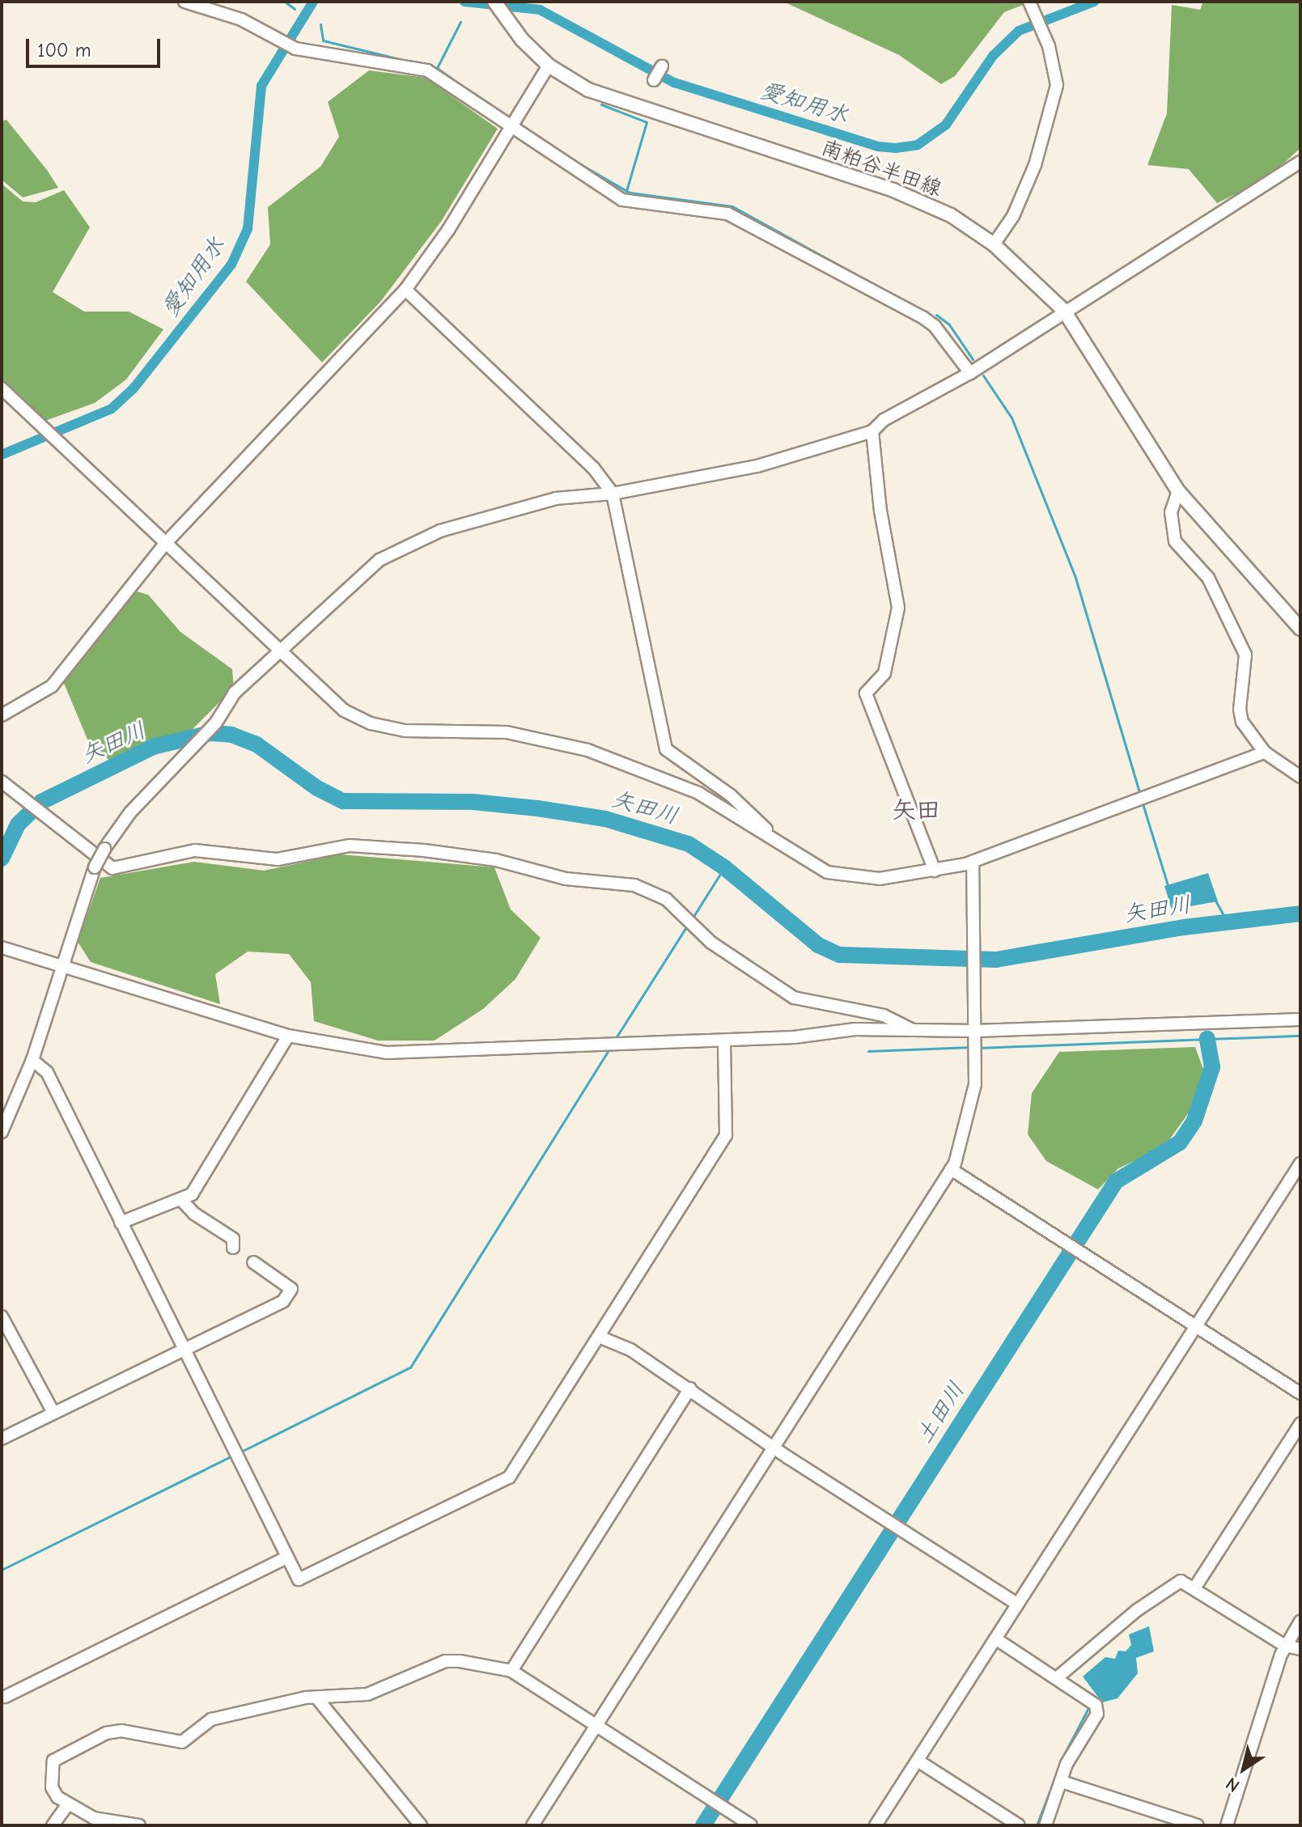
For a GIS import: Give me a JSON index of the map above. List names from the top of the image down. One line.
{"streets":{"main road":["南粕谷半田線"]},"districts":["矢田"],"water":["愛知用水","矢田川","土田川"],"scale_bar":"100 m","north":"bottom left"}
